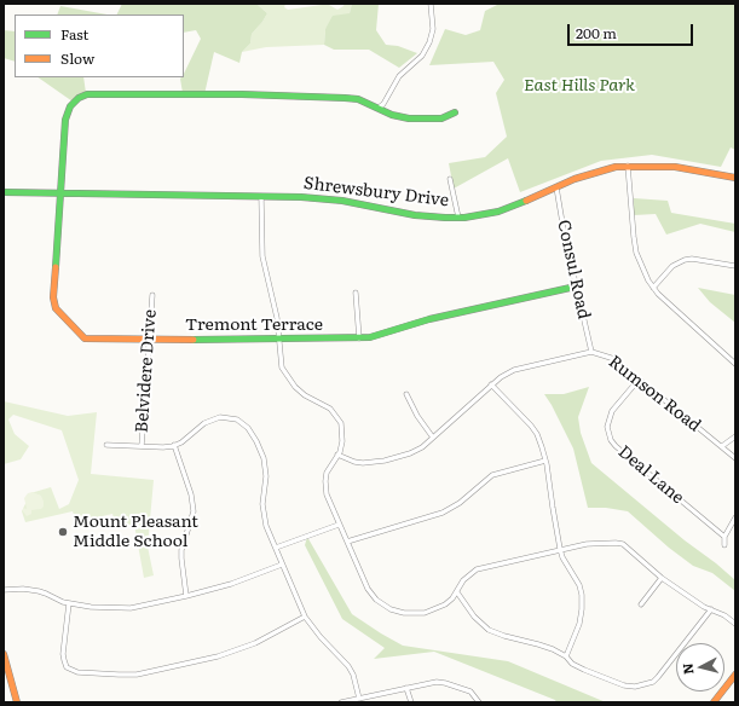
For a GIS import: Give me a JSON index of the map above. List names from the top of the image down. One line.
{"streets":{"street":["Shrewsbury Drive","Consul Road","Tremont Terrace","Belvidere Drive","Rumson Road","Deal Lane"]},"crossings":[["Shrewsbury Drive","Consul Road"],["Shrewsbury Drive","Tremont Terrace"],["Consul Road","Tremont Terrace"],["Consul Road","Rumson Road"],["Tremont Terrace","Belvidere Drive"],["Rumson Road","Deal Lane"]],"parks":["East Hills Park"],"places":["Mount Pleasant Middle School"],"legend":["Fast","Slow"],"scale_bar":"200 m","north":"left"}
